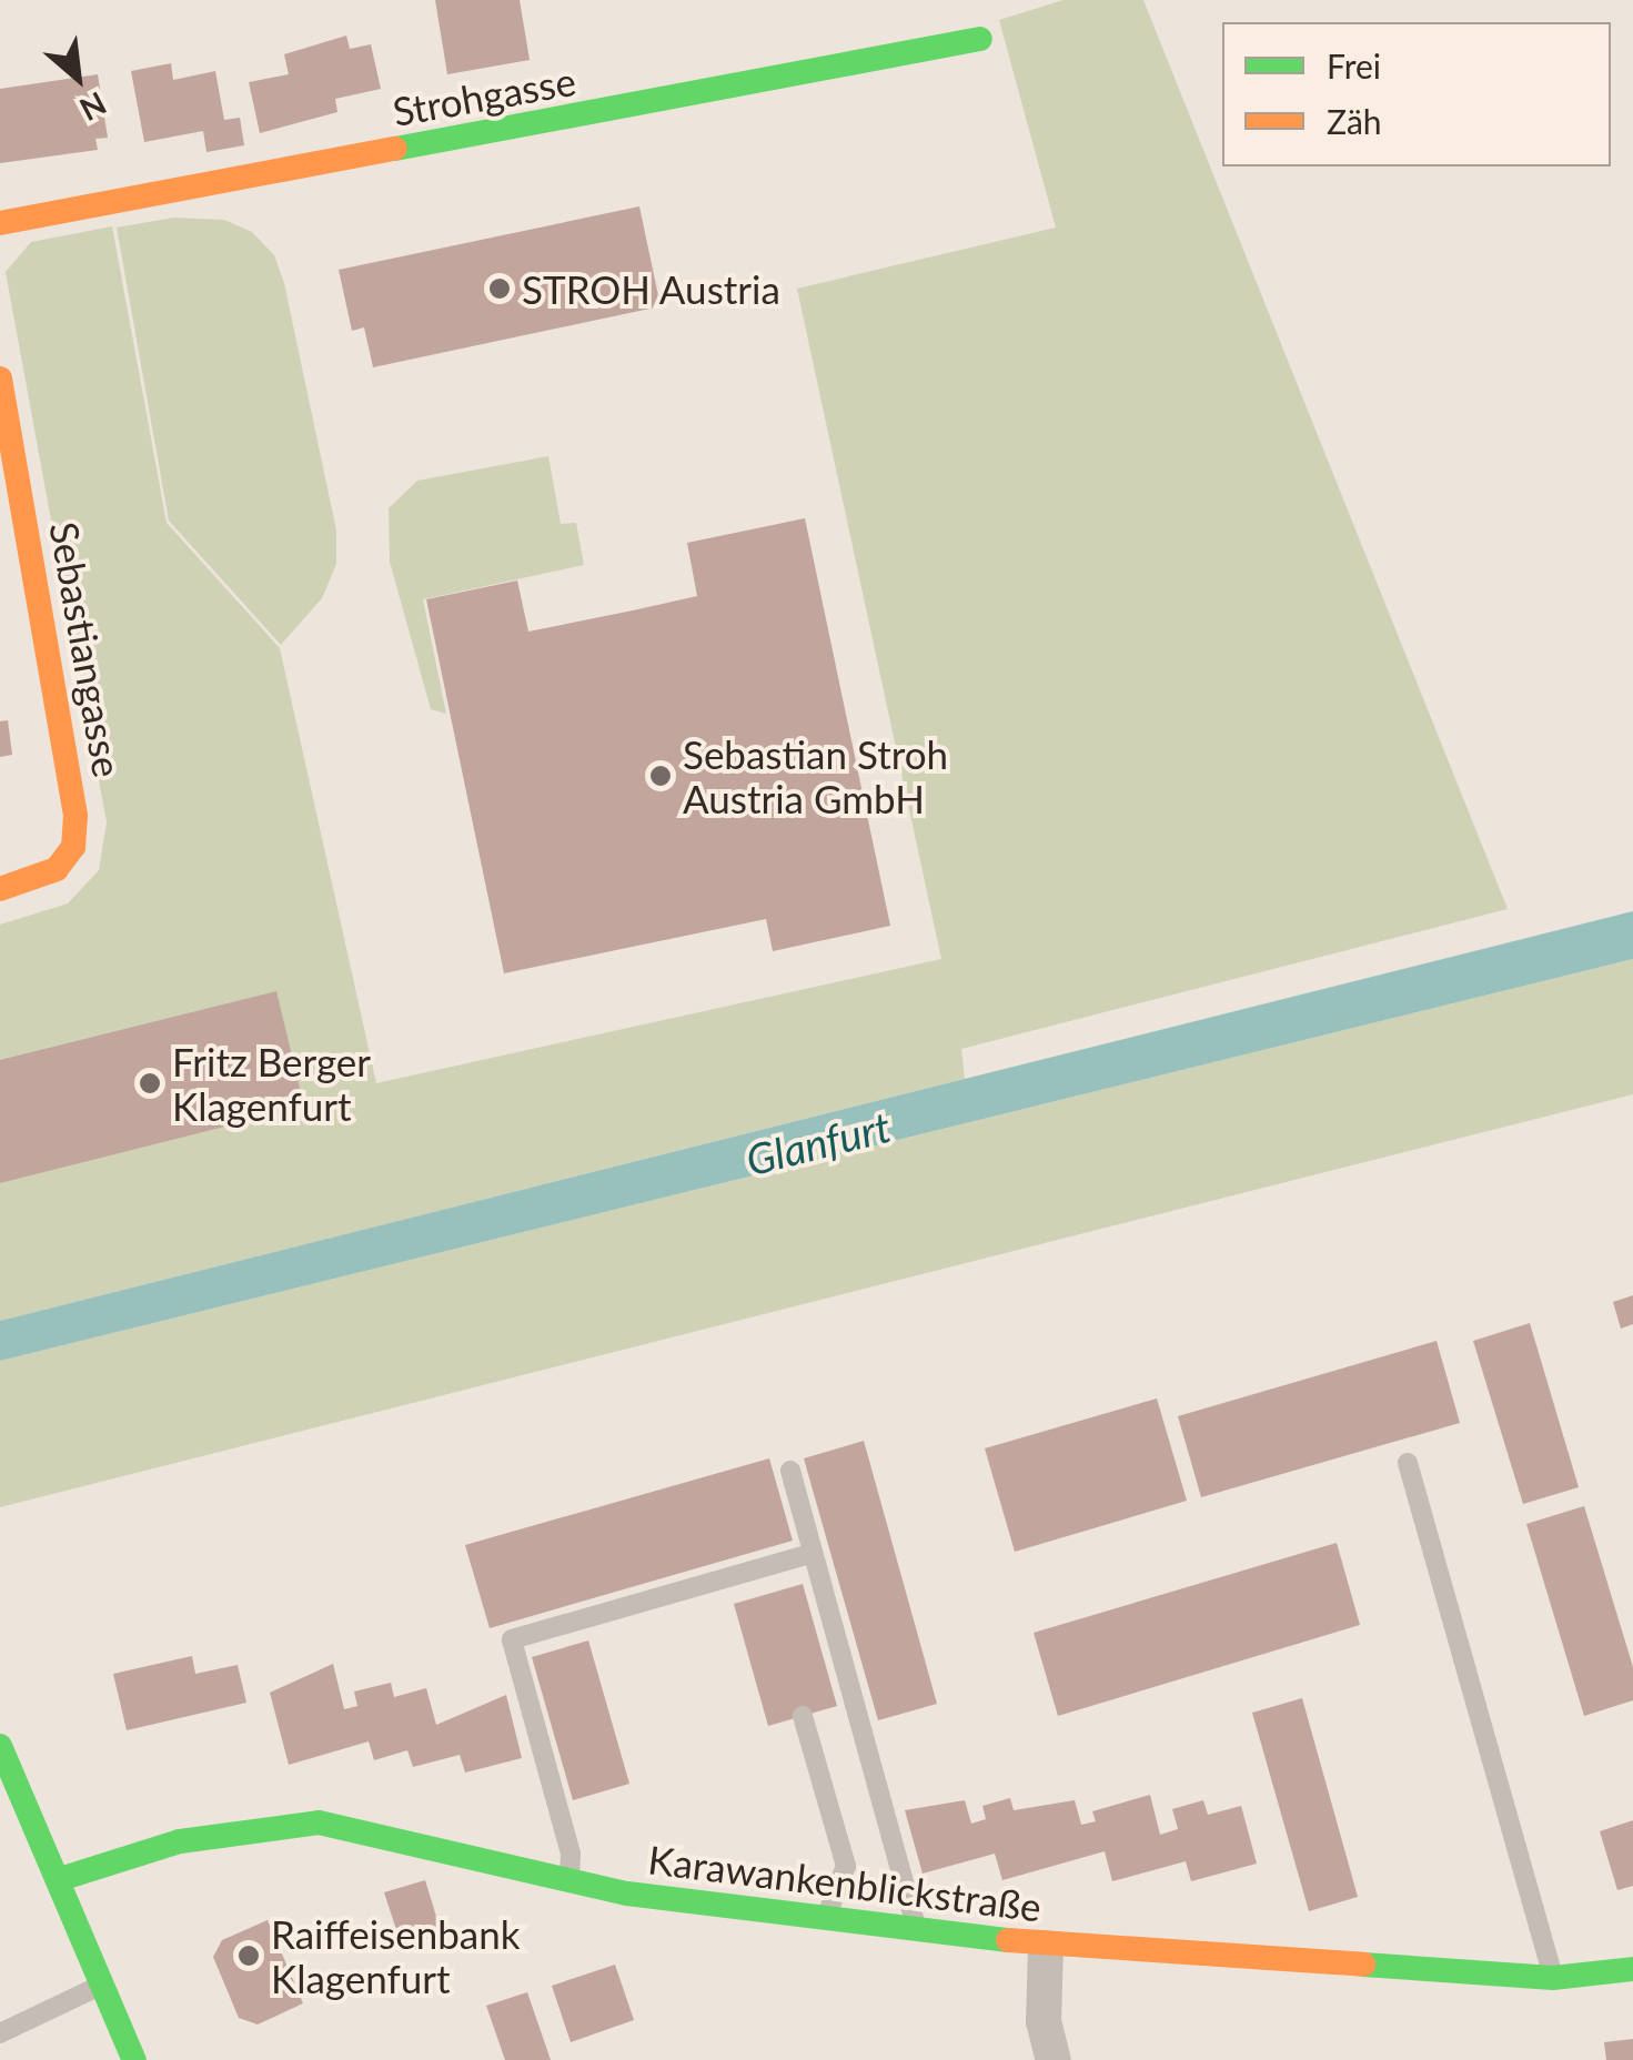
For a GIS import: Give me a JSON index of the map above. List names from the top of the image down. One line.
{"streets":{"street":["Strohgasse","Sebastiangasse","Karawankenblickstraße"]},"water":["Glanfurt"],"places":["STROH Austria","Sebastian Stroh Austria GmbH","Fritz Berger Klagenfurt","Raiffeisenbank Klagenfurt"],"legend":["Frei","Zäh"],"north":"bottom right"}
